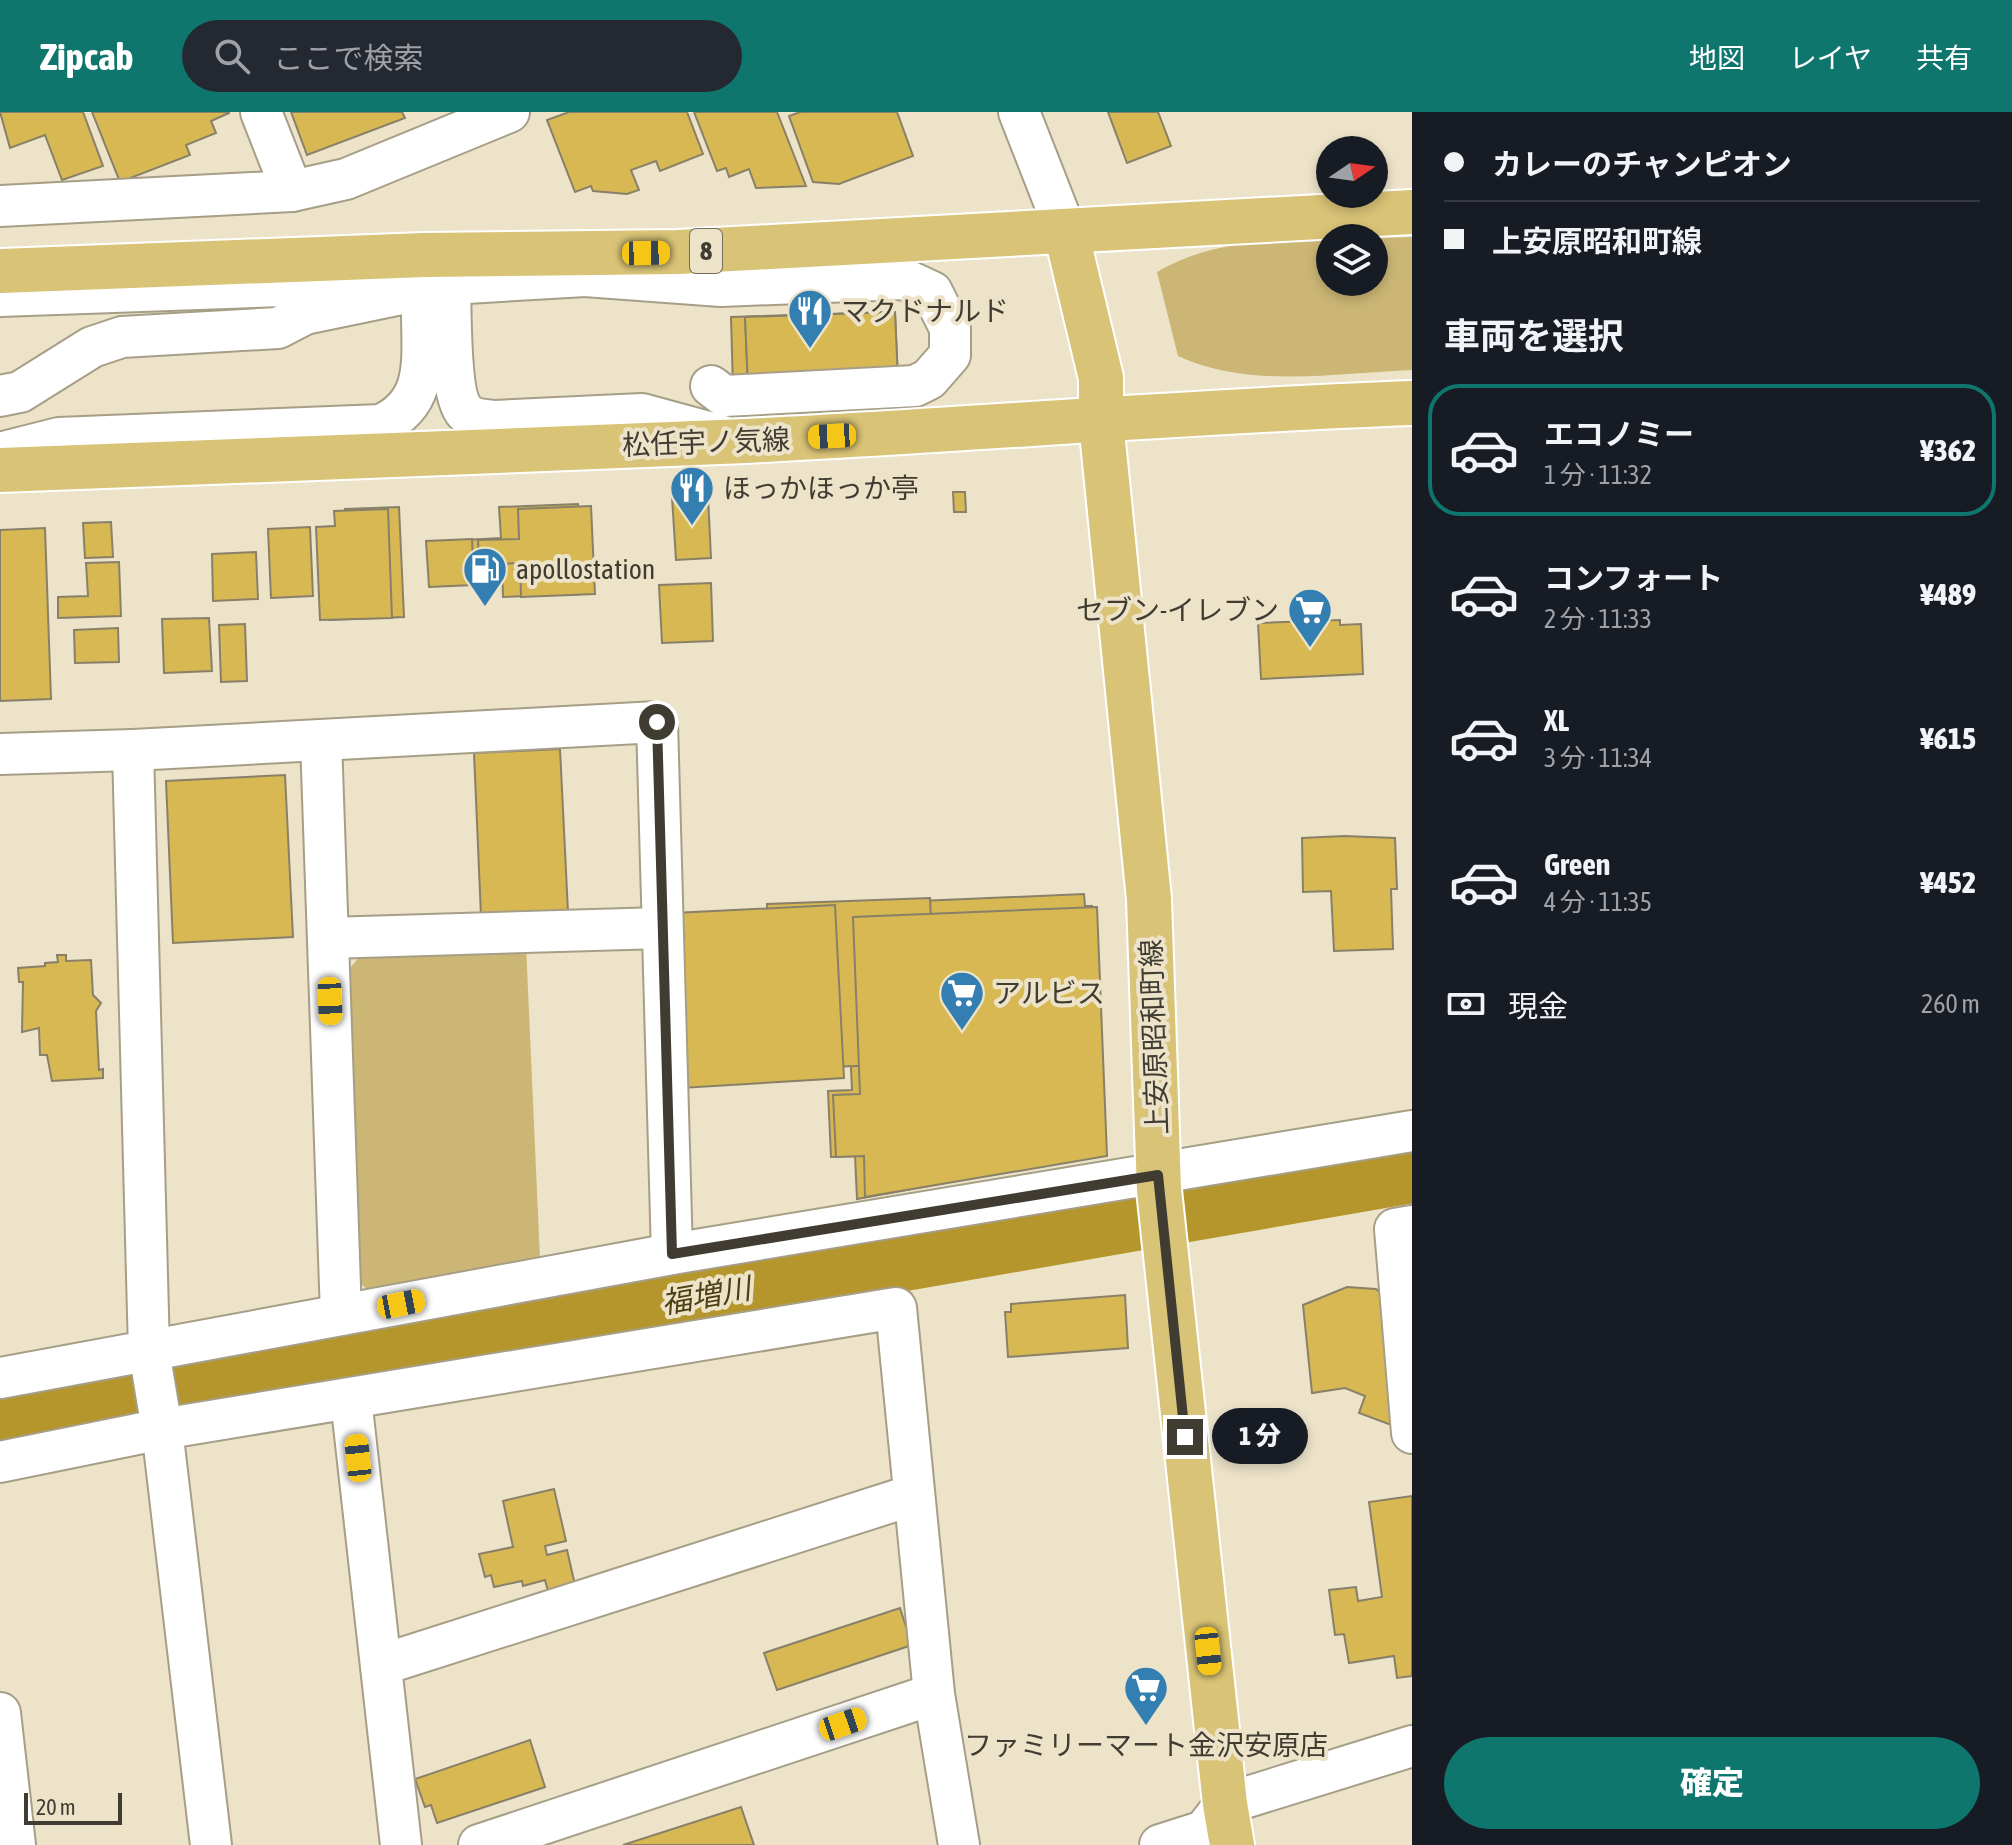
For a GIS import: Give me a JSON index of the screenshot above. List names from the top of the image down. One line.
{"streets":{"main road":["8","松任宇ノ気線","上安原昭和町線"]},"crossings":[["8","上安原昭和町線"],["松任宇ノ気線","上安原昭和町線"]],"water":["福増川"],"places":{"restaurant":["マクドナルド","ほっかほっか亭"],"fuel station":["apollostation"],"supermarket":["セブン-イレブン","アルビス","ファミリーマート金沢安原店"]},"scale_bar":"20 m","north":"right","page":{"header":"Zipcab","search":"ここで検索","nav":["地図","レイヤ","共有"],"banner":["カレーのチャンピオン","上安原昭和町線"],"heading":"車両を選択","list":[{"name":"エコノミー","note":"1 分 · 11:32","value":"¥362"},{"name":"コンフォート","note":"2 分 · 11:33","value":"¥489"},{"name":"XL","note":"3 分 · 11:34","value":"¥615"},{"name":"Green","note":"4 分 · 11:35","value":"¥452"}],"pay":["現金","260 m"],"bubble":"1 分","buttons":"確定","scale":"20 m"}}
